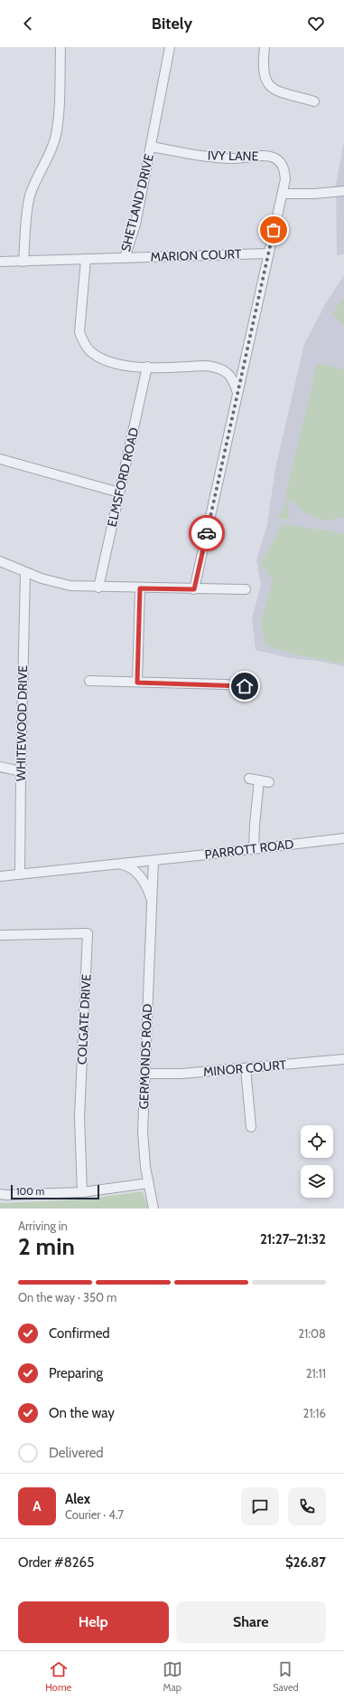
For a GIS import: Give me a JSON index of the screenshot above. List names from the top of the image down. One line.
{"streets":{"street":["IVY LANE","SHETLAND DRIVE","MARION COURT","ELMSFORD ROAD","WHITEWOOD DRIVE","PARROTT ROAD","COLGATE DRIVE","GERMONDS ROAD","MINOR COURT"]},"crossings":[["IVY LANE","SHETLAND DRIVE"],["SHETLAND DRIVE","MARION COURT"],["PARROTT ROAD","GERMONDS ROAD"],["GERMONDS ROAD","MINOR COURT"]],"scale_bar":"100 m","page":{"header":"Bitely","scale":"100 m","heading":["2 min","Arriving in","21:27–21:32"],"panel":["Alex","Courier · 4.7","Order #8265","$26.87"],"bar":"On the way · 350 m","list":[["Confirmed","21:08"],["Preparing","21:11"],["On the way","21:16"],"Delivered"],"round":"A","buttons":["Help","Share"],"tabs":["Home","Map","Saved"]}}
